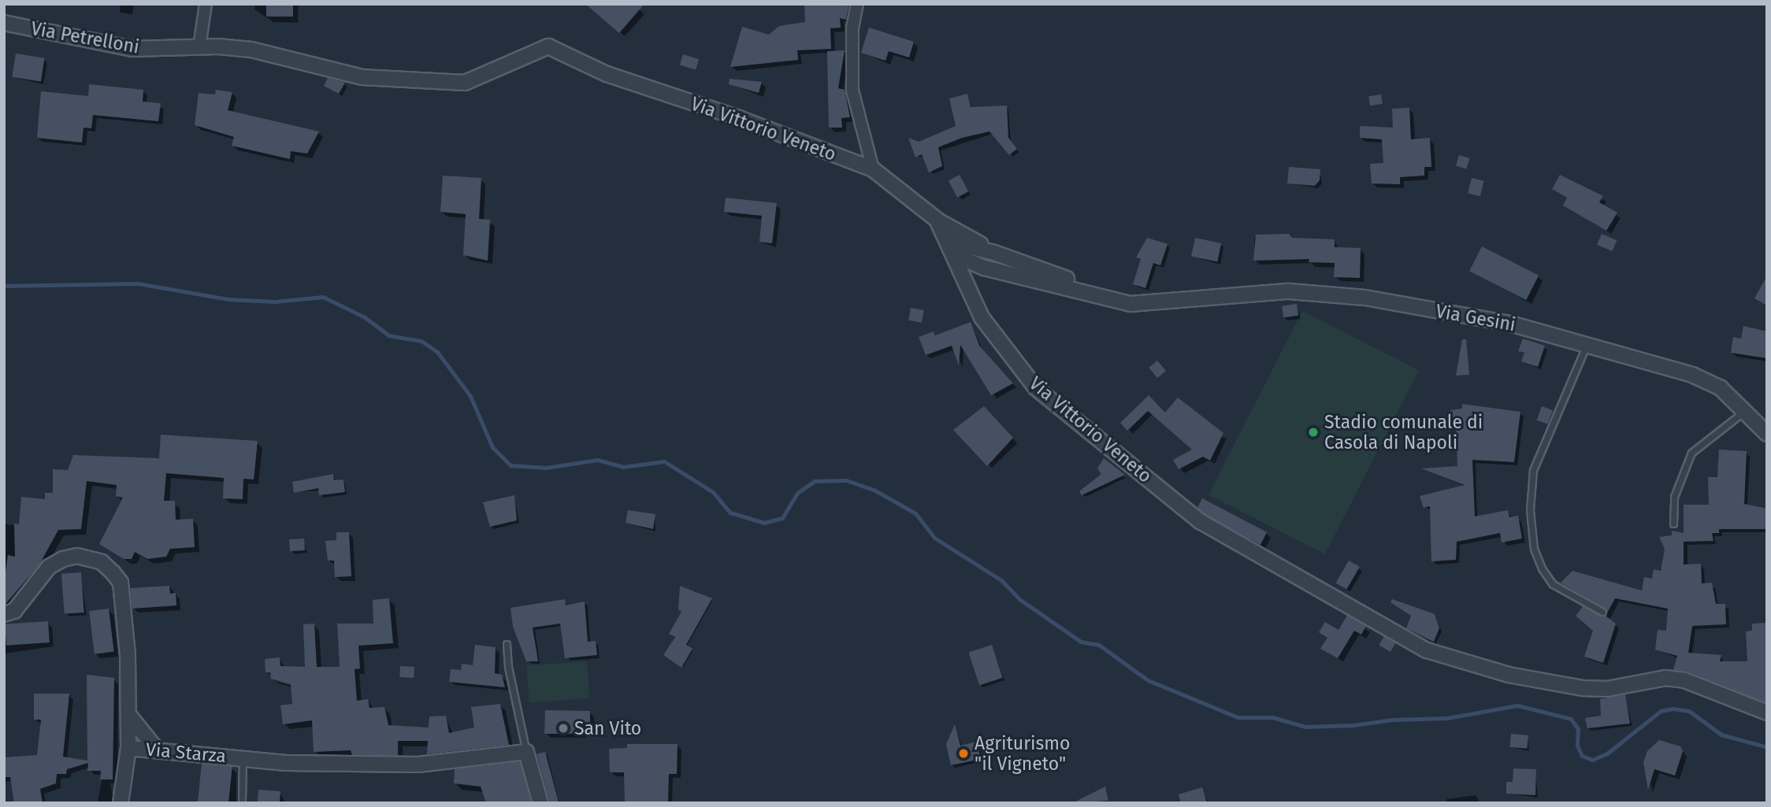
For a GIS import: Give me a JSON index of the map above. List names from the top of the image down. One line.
{"streets":{"street":["Via Petrelloni","Via Vittorio Veneto","Via Gesini","Via Starza"]},"crossings":[["Via Petrelloni","Via Vittorio Veneto"],["Via Vittorio Veneto","Via Gesini"]],"places":["Stadio comunale di Casola di Napoli","San Vito","Agriturismo \"il Vigneto\""]}
